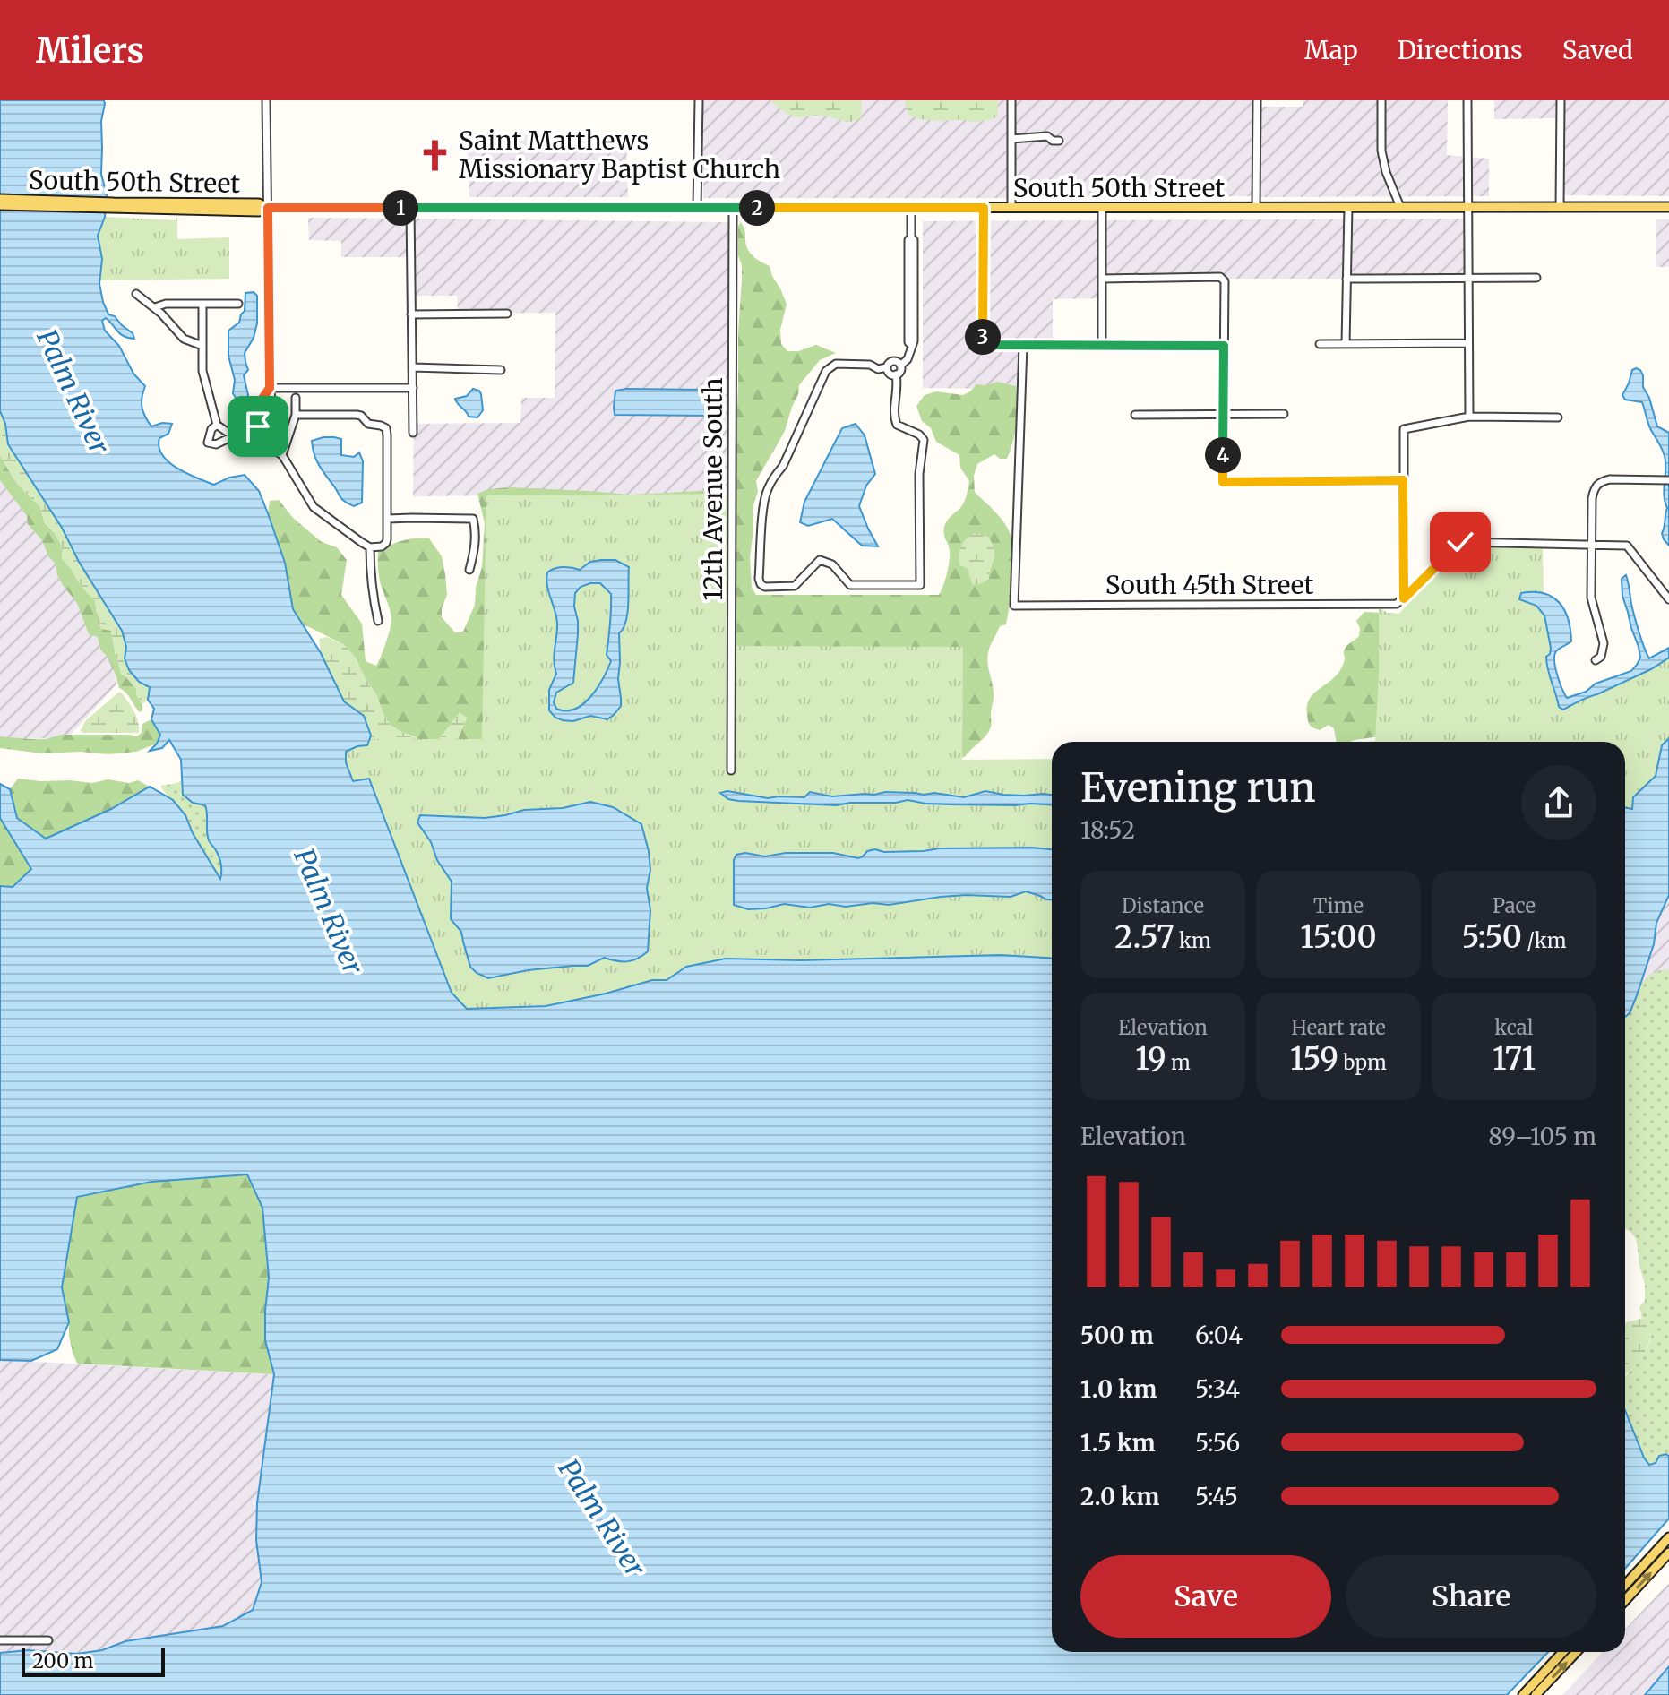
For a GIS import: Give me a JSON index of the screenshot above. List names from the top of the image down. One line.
{"streets":{"main road":["South 50th Street"],"street":["12th Avenue South","South 45th Street"]},"crossings":[["South 50th Street","12th Avenue South"]],"water":["Palm River"],"places":{"church":["Saint Matthews Missionary Baptist Church"]},"scale_bar":"200 m","page":{"header":"Milers","nav":["Map","Directions","Saved"],"pins":["1","2","3","4"],"heading":["Evening run","18:52"],"stats":[["Distance","2.57 km"],["Time","15:00"],["Pace","5:50 /km"],["Elevation","19 m"],["Heart rate","159 bpm"],["kcal","171"]],"chart":["Elevation","89–105 m"],"list":[{"name":"500 m","note":"6:04"},{"name":"1.0 km","note":"5:34"},{"name":"1.5 km","note":"5:56"},{"name":"2.0 km","note":"5:45"}],"buttons":["Save","Share"],"scale":"200 m"}}
